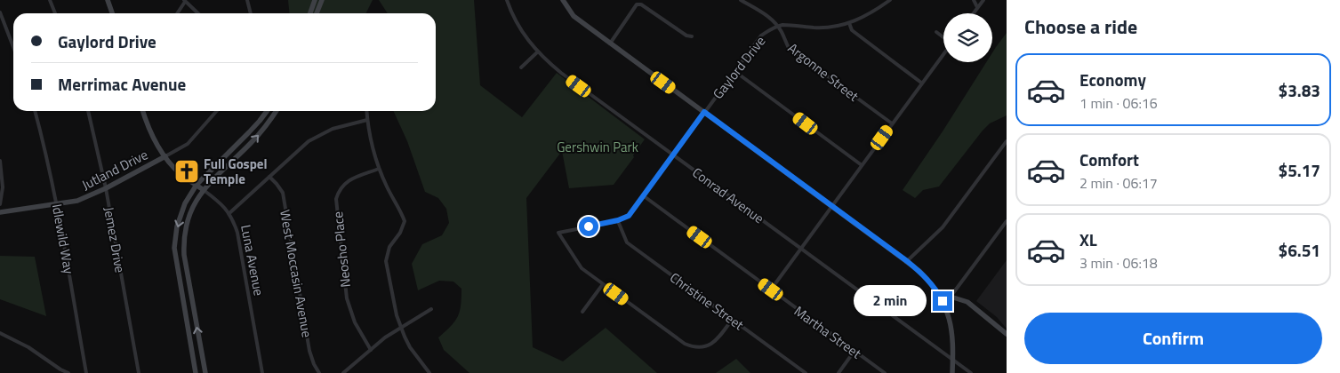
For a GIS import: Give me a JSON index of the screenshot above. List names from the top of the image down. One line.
{"streets":{"street":["Gaylord Drive","Argonne Street","Jutland Drive","Conrad Avenue","Idlewild Way","Jemez Drive","Neosho Place","Luna Avenue","West Moccasin Avenue","Christine Street","Martha Street"]},"crossings":[["Gaylord Drive","Argonne Street"],["Gaylord Drive","Conrad Avenue"],["Gaylord Drive","Christine Street"],["Gaylord Drive","Martha Street"],["Jutland Drive","Idlewild Way"],["Jutland Drive","Jemez Drive"],["Jutland Drive","Luna Avenue"]],"parks":["Gershwin Park"],"places":{"church":["Full Gospel Temple"]},"page":{"heading":"Choose a ride","banner":["Gaylord Drive","Merrimac Avenue"],"list":[{"name":"Economy","note":"1 min · 06:16","value":"$3.83"},{"name":"Comfort","note":"2 min · 06:17","value":"$5.17"},{"name":"XL","note":"3 min · 06:18","value":"$6.51"}],"bubble":"2 min","buttons":"Confirm"}}
